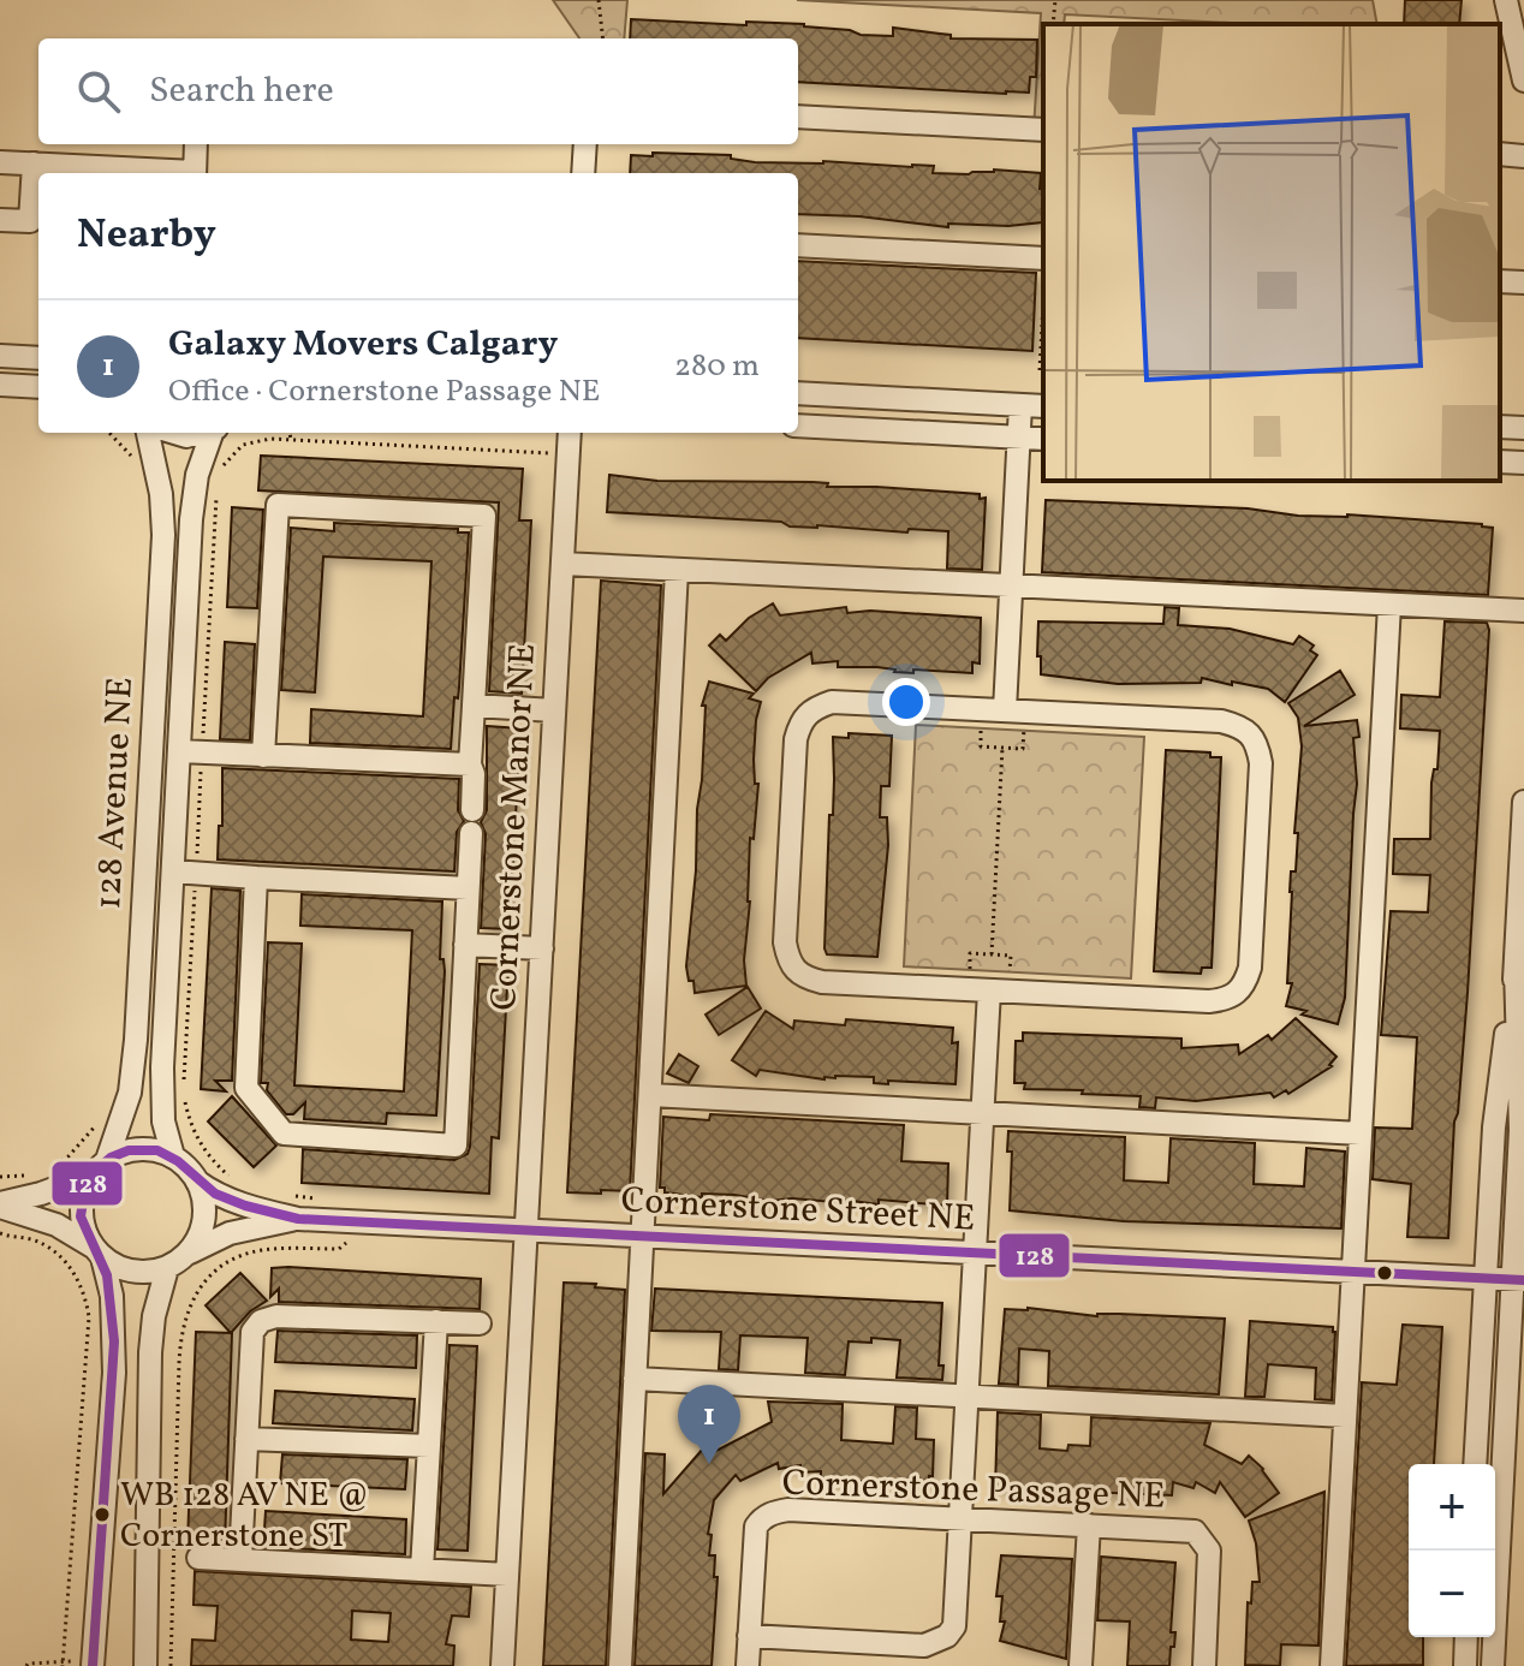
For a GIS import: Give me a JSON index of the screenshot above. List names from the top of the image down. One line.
{"streets":{"street":["128 Avenue NE","Cornerstone Manor NE","Cornerstone Street NE","Cornerstone Passage NE"]},"crossings":[["128 Avenue NE","Cornerstone Street NE"],["Cornerstone Manor NE","Cornerstone Street NE"]],"places":["WB 128 AV NE @ Cornerstone ST"],"lines":["transit line 128"],"page":{"search":"Search here","heading":"Nearby","list":[{"mark":"1","name":"Galaxy Movers Calgary","note":"Office · Cornerstone Passage NE","value":"280 m"}],"pins":"1","map_buttons":["+","−"]}}
